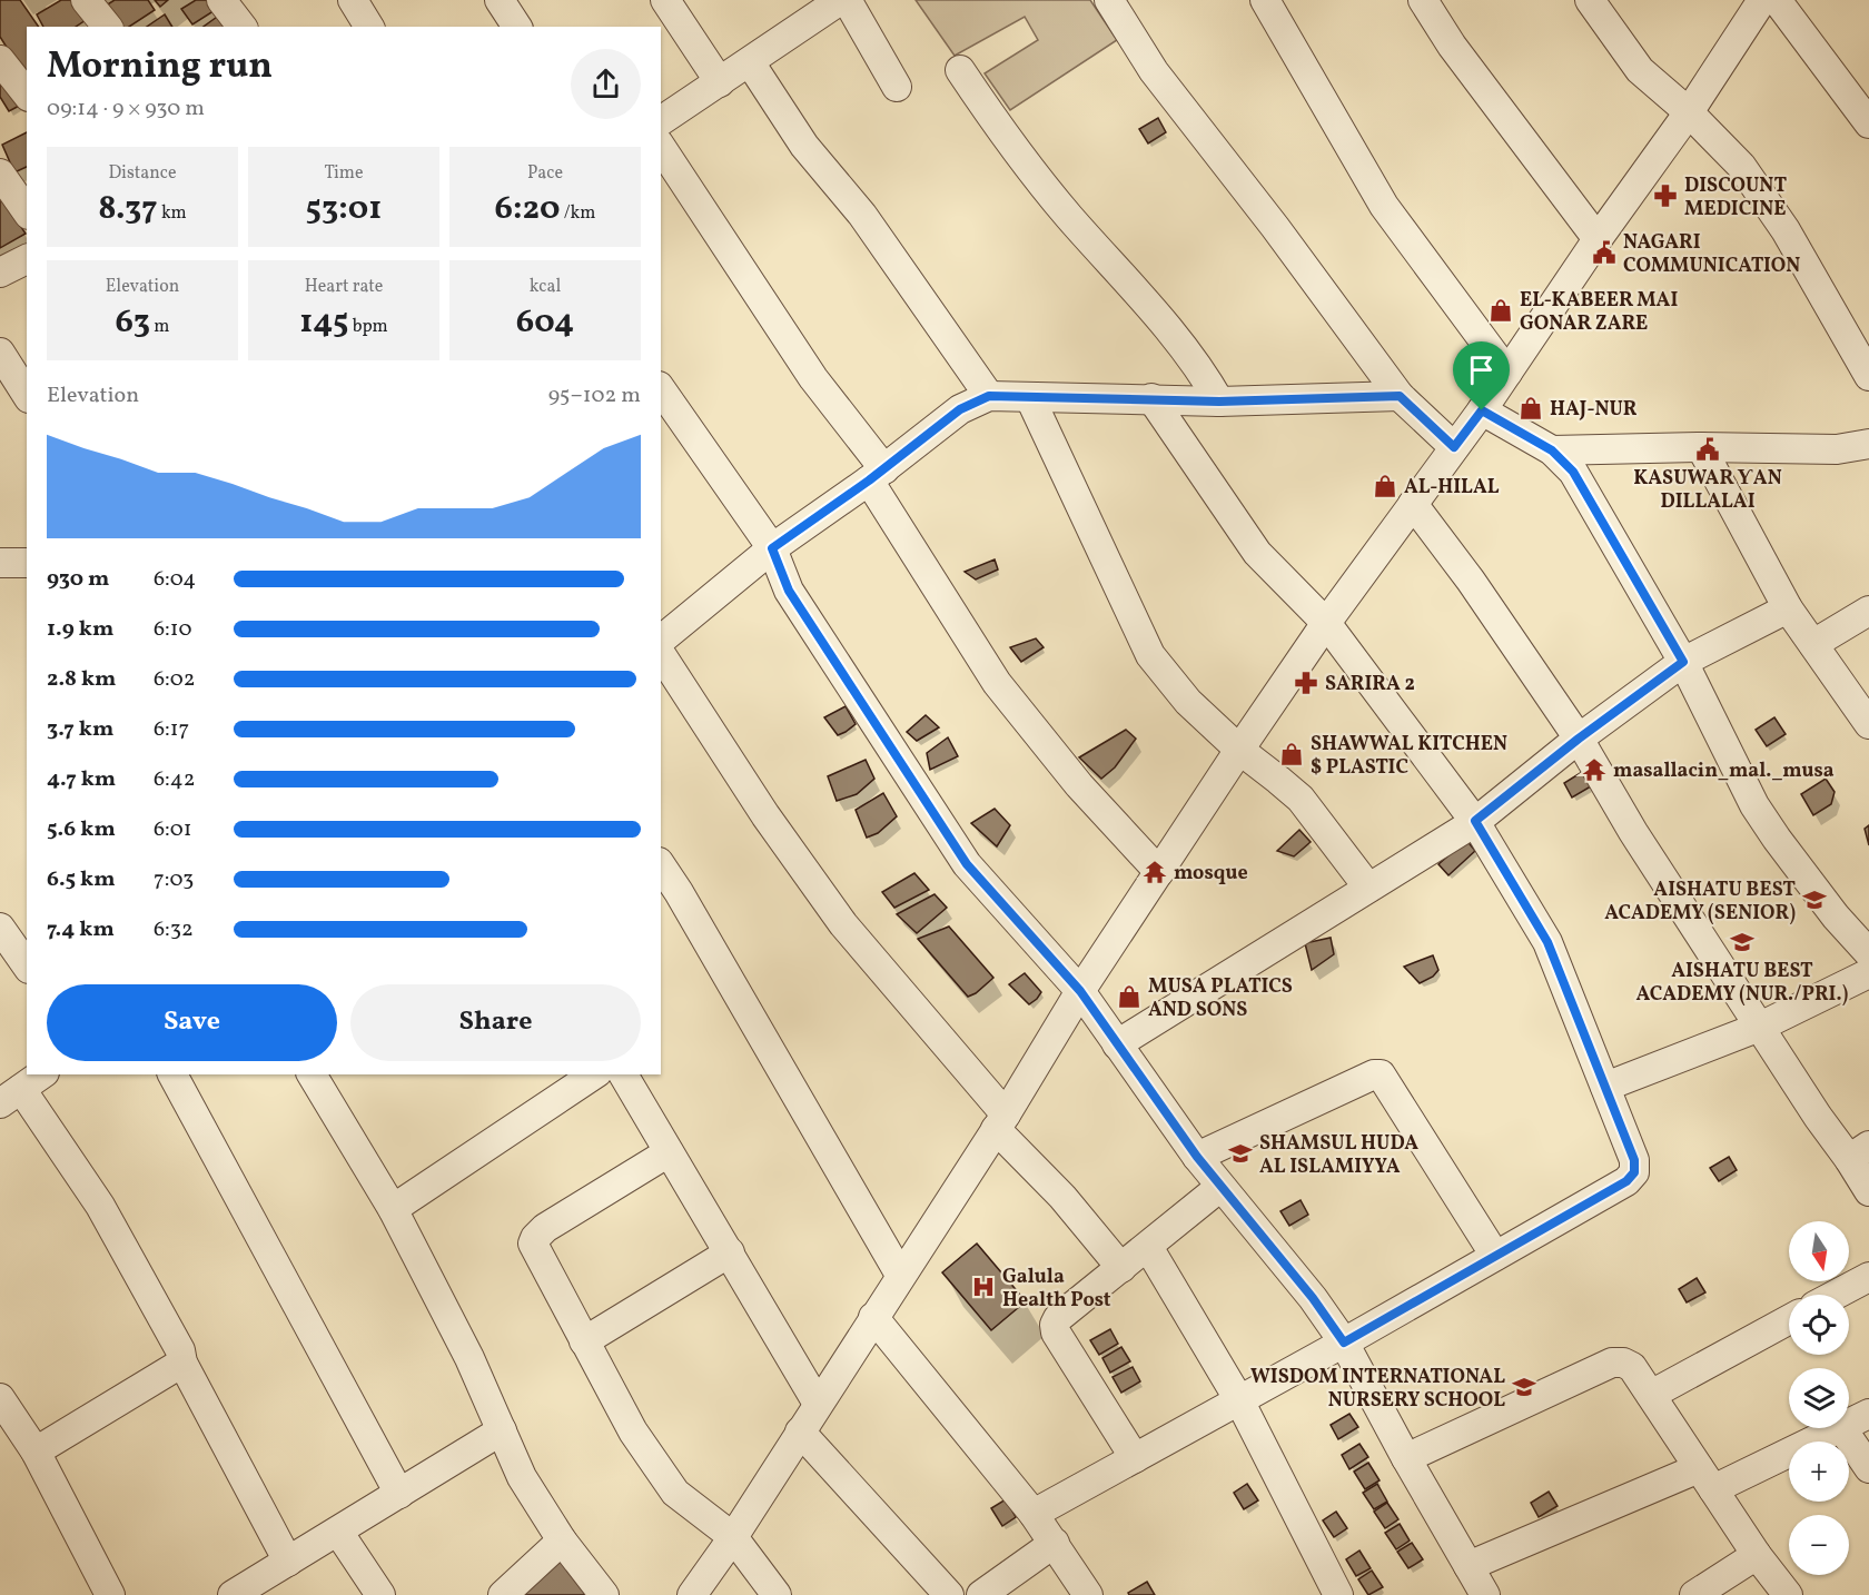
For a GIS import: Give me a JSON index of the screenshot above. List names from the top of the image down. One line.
{"places":{"pharmacy":["DISCOUNT MEDICINE","SARIRA 2"],"public building":["NAGARI COMMUNICATION","KASUWAR ƳAN DILLALAI"],"shop":["EL-KABEER MAI GONAR ZARE","HAJ-NUR","AL-HILAL","SHAWWAL KITCHEN $ PLASTIC","MUSA PLATICS AND SONS"],"temple":["masallacin_mal._musa","mosque"],"school or university":["AISHATU BEST ACADEMY (SENIOR)","AISHATU BEST ACADEMY (NUR./PRI.)","SHAMSUL HUDA AL ISLAMIYYA","WISDOM INTERNATIONAL NURSERY SCHOOL"],"hospital":["Galula Health Post"]},"north":"bottom","page":{"heading":["Morning run","09:14 · 9 × 930 m"],"stats":[["Distance","8.37 km"],["Time","53:01"],["Pace","6:20 /km"],["Elevation","63 m"],["Heart rate","145 bpm"],["kcal","604"]],"chart":["Elevation","95–102 m"],"list":[{"name":"930 m","note":"6:04"},{"name":"1.9 km","note":"6:10"},{"name":"2.8 km","note":"6:02"},{"name":"3.7 km","note":"6:17"},{"name":"4.7 km","note":"6:42"},{"name":"5.6 km","note":"6:01"},{"name":"6.5 km","note":"7:03"},{"name":"7.4 km","note":"6:32"}],"buttons":["Save","Share"],"map_buttons":["+","−"]}}
